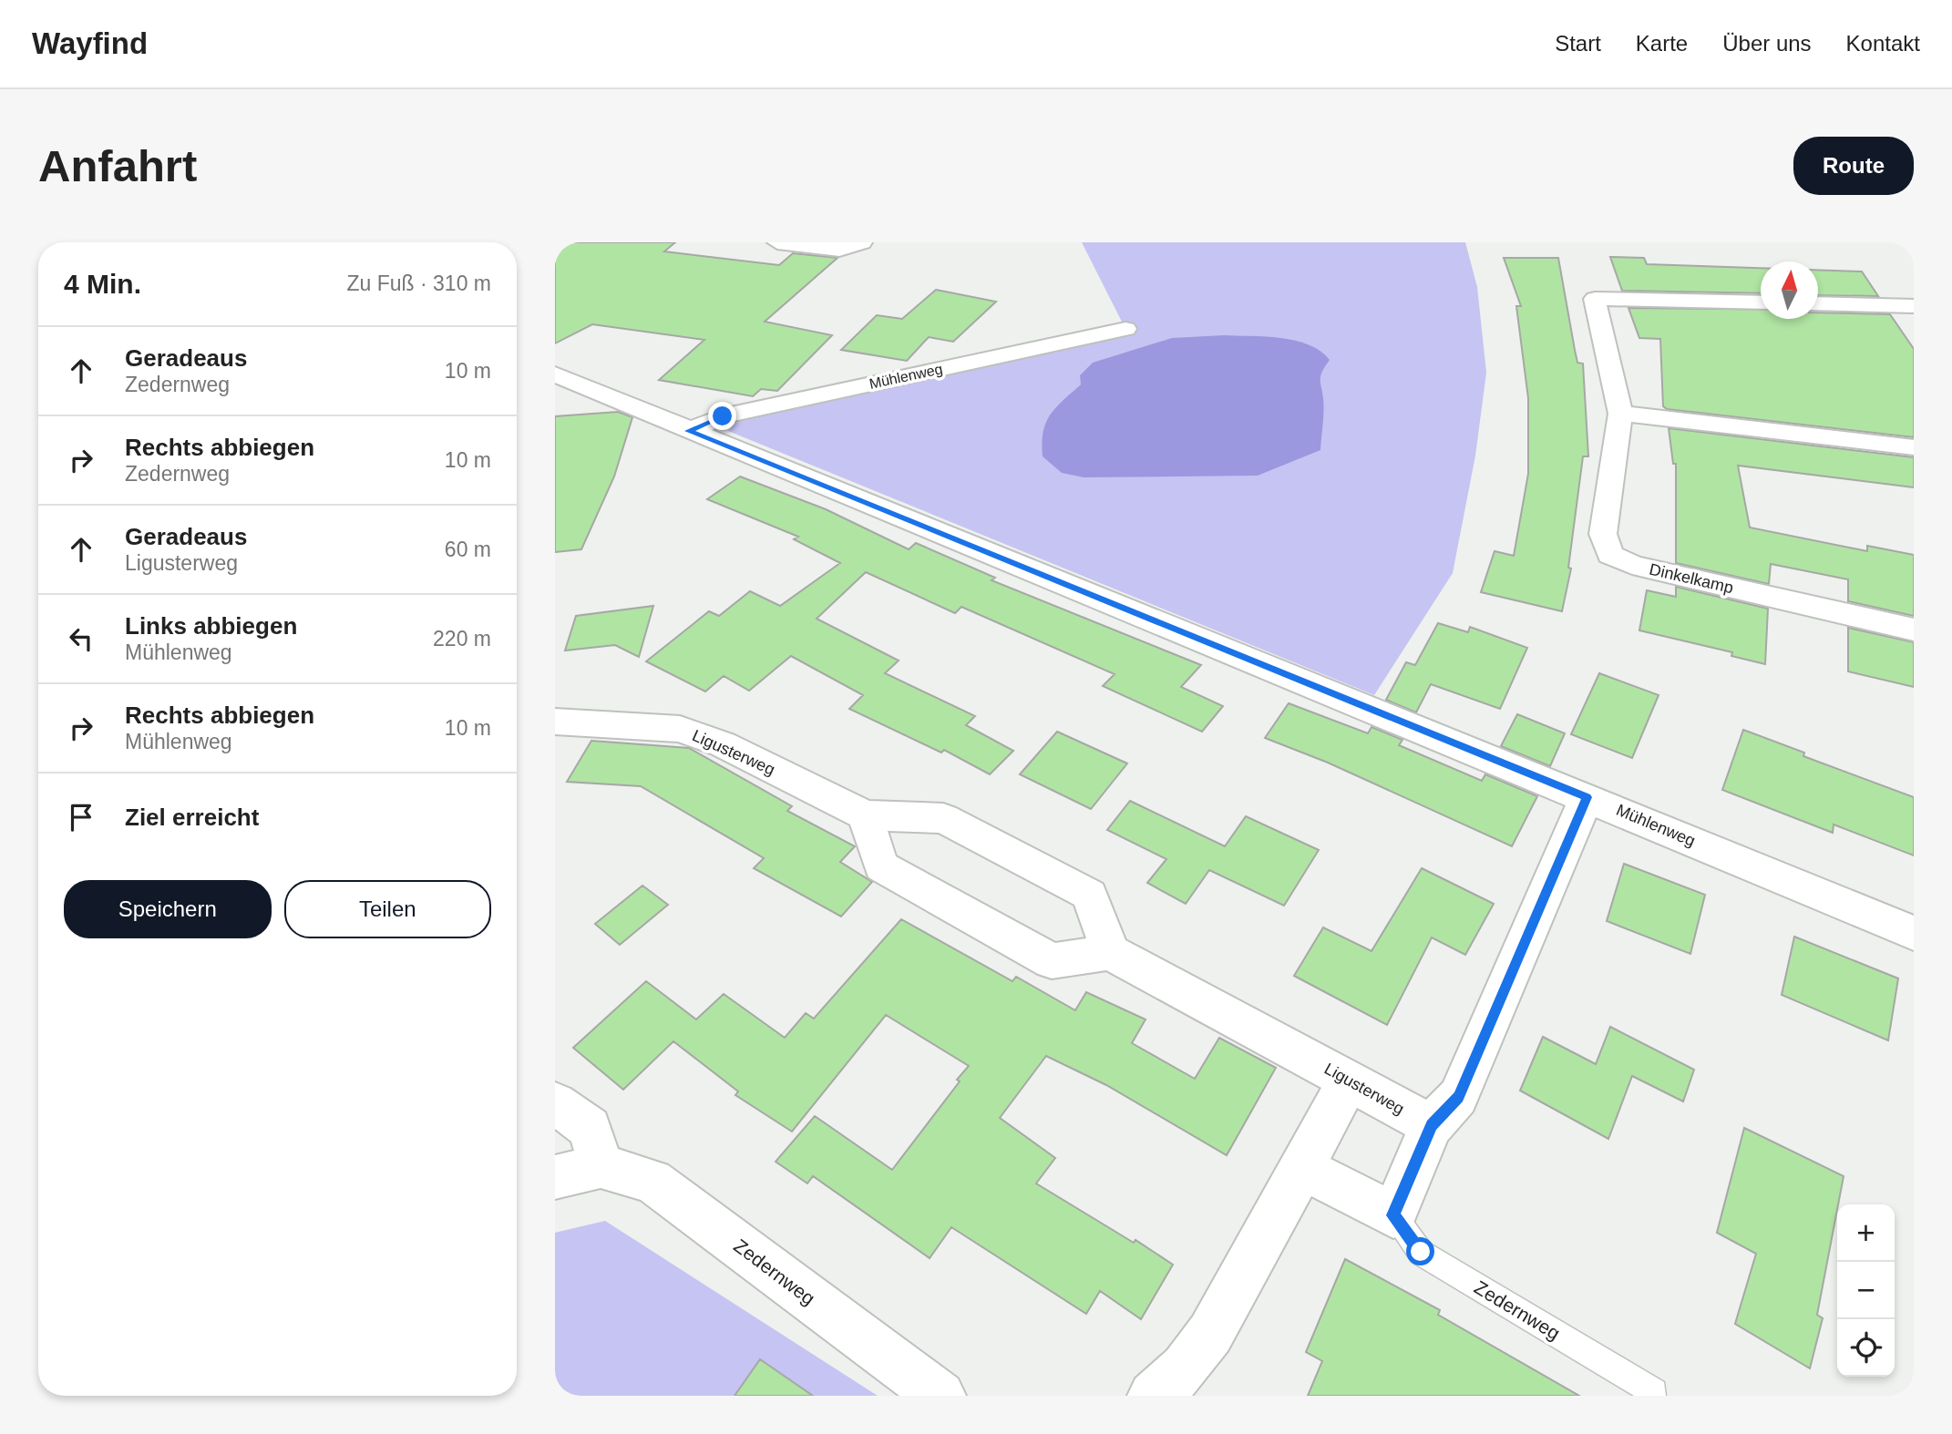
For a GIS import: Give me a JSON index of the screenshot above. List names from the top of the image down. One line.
{"streets":{"street":["Mühlenweg","Dinkelkamp","Ligusterweg","Zedernweg"]},"north":"top","page":{"header":"Wayfind","nav":["Start","Karte","Über uns","Kontakt"],"buttons":["Route",["Speichern","Teilen"]],"title":"Anfahrt","heading":["4 Min.","Zu Fuß · 310 m"],"list":[["Geradeaus","Zedernweg","10 m"],["Rechts abbiegen","Zedernweg","10 m"],["Geradeaus","Ligusterweg","60 m"],["Links abbiegen","Mühlenweg","220 m"],["Rechts abbiegen","Mühlenweg","10 m"],"Ziel erreicht"],"map_buttons":["+","−"]}}
